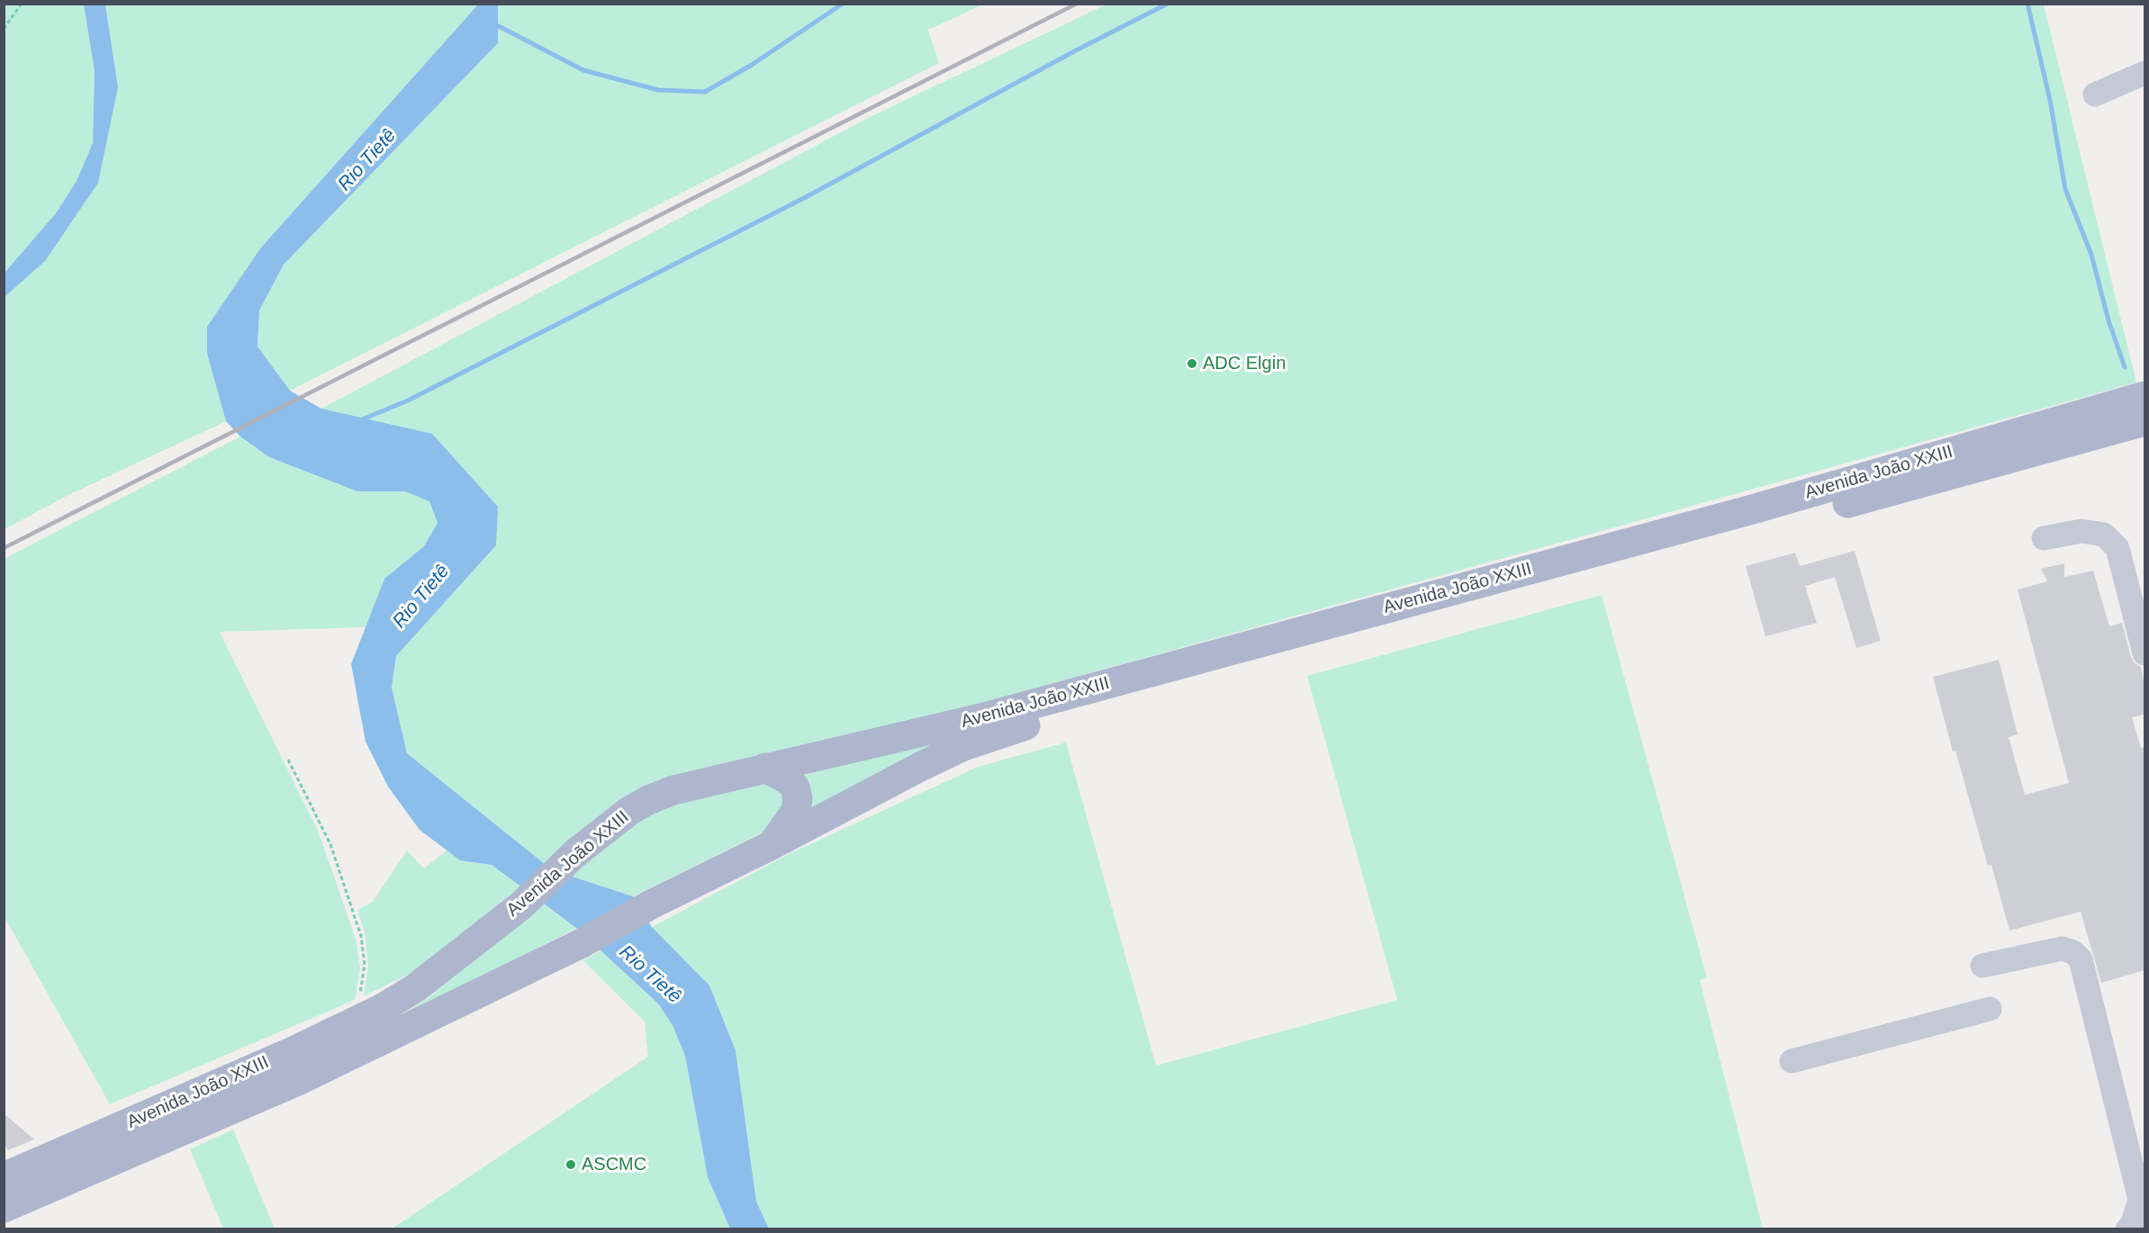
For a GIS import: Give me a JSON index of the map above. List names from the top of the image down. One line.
{"streets":{"main road":["Avenida João XXIII"]},"water":["Rio Tietê"],"places":["ADC Elgin","ASCMC"]}
